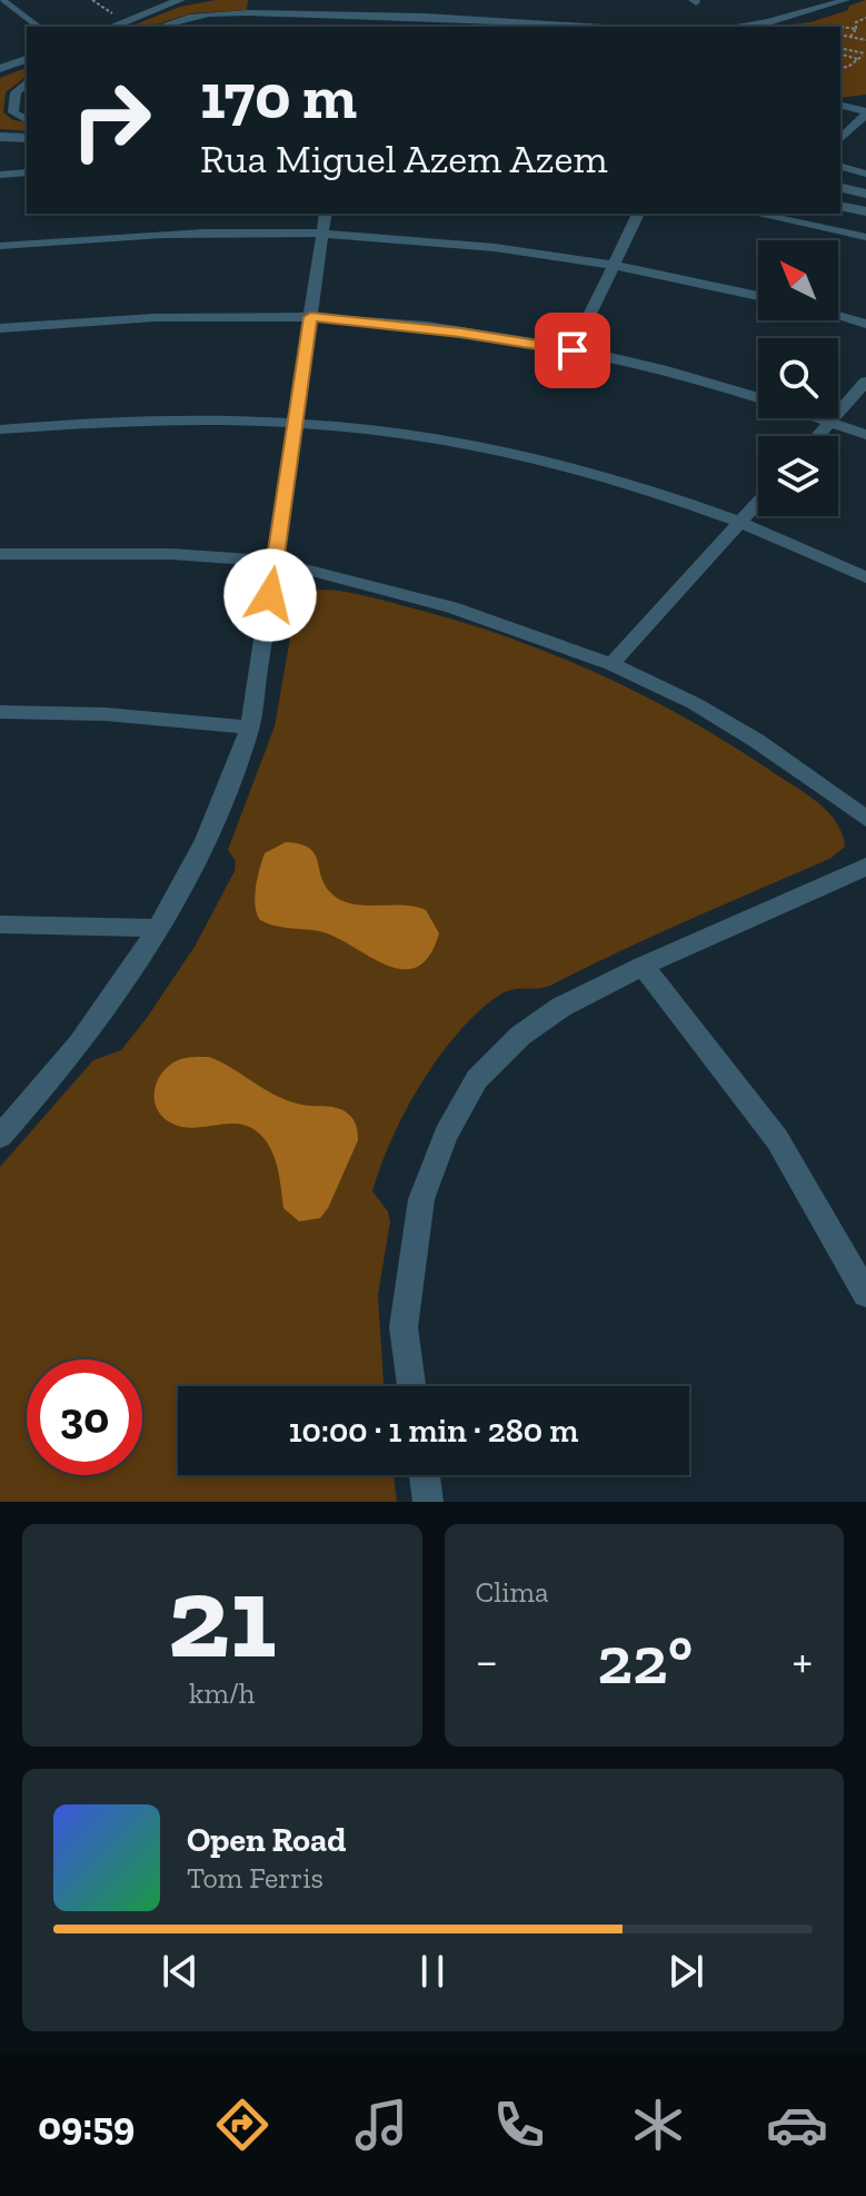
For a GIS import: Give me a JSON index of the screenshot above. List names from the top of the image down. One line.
{"north":"top left","page":{"turn":["170 m","Rua Miguel Azem Azem"],"limit":"30","trip":"10:00 · 1 min · 280 m","tile":[["21","km/h"],"Clima"],"heat":["−","22°","+"],"song":["Open Road","Tom Ferris"],"tabs":"09:59"}}
